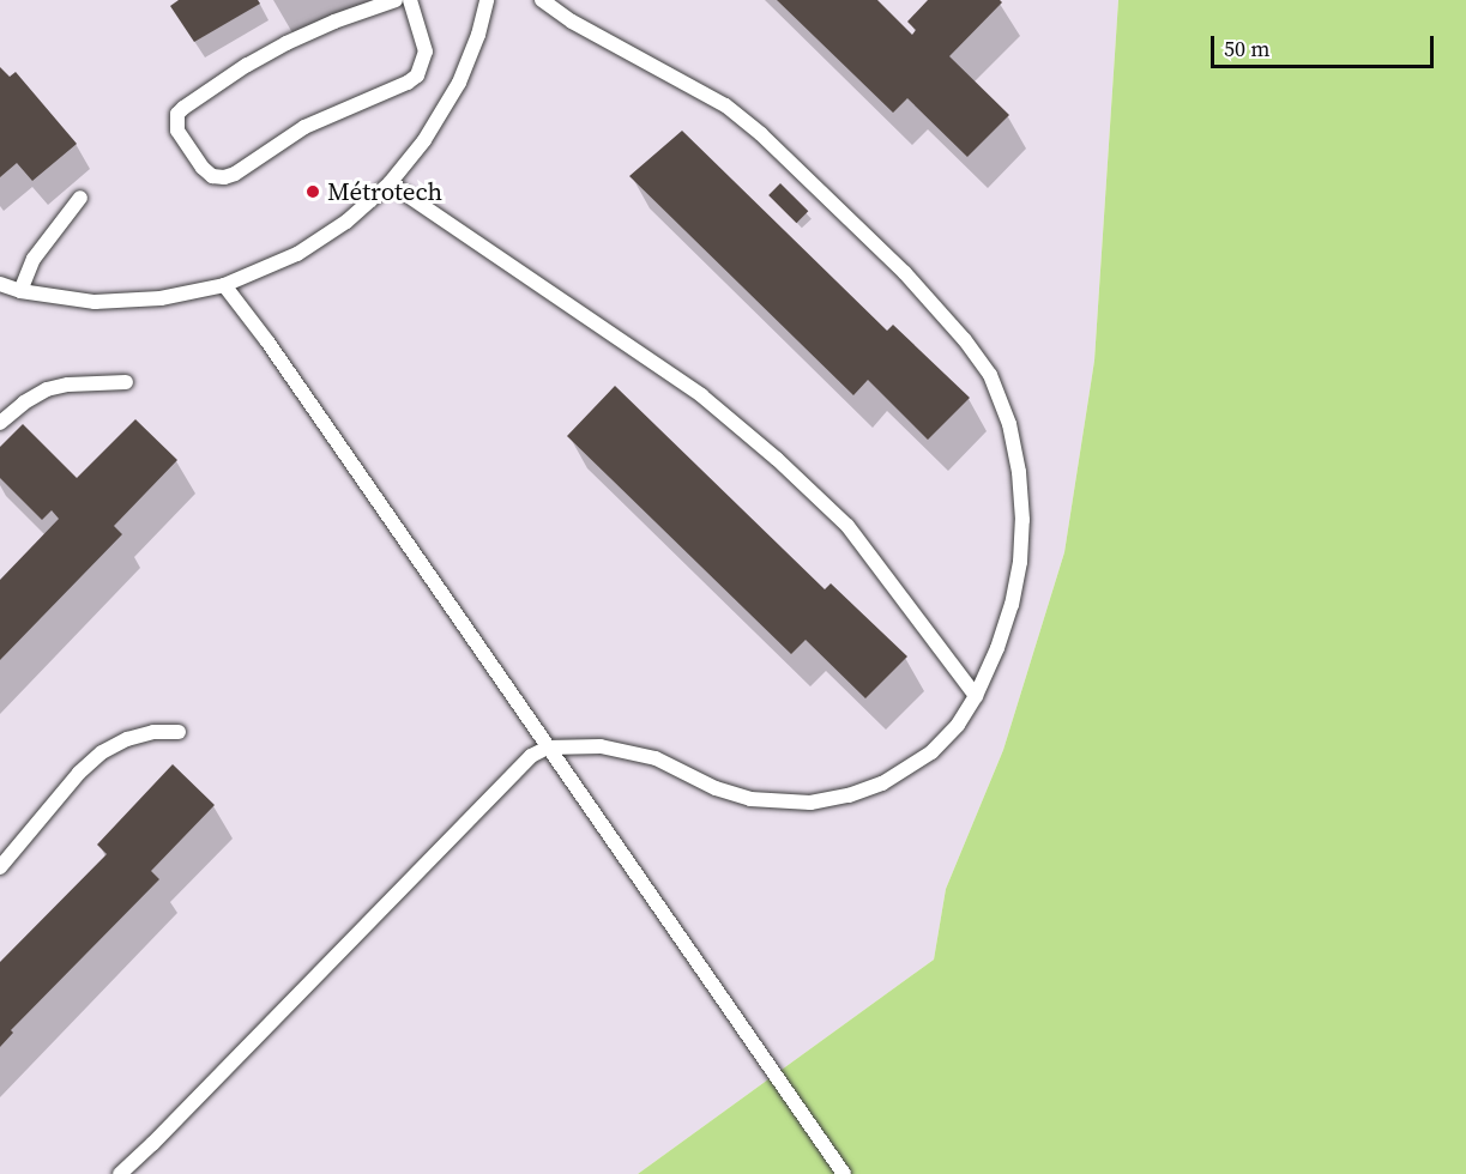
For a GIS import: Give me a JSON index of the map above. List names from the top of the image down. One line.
{"places":["Métrotech"],"scale_bar":"50 m"}
